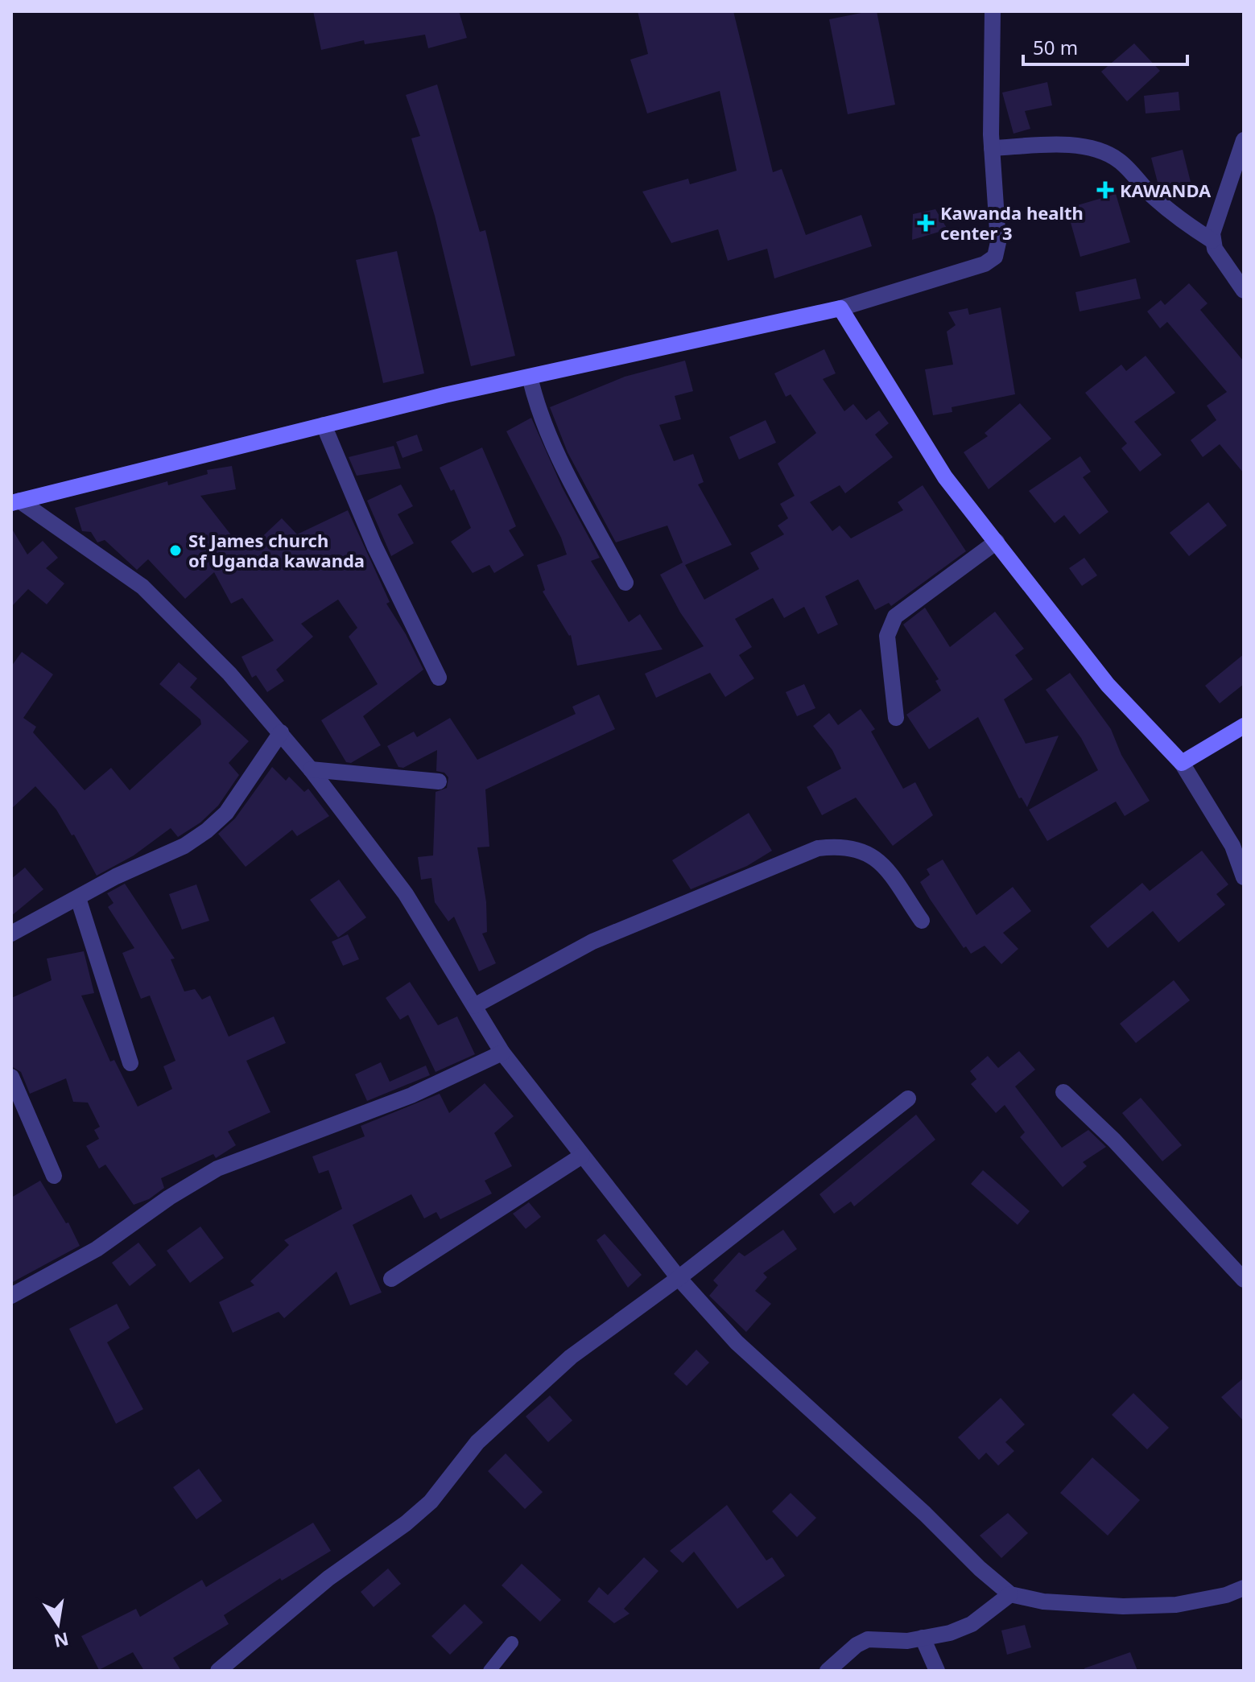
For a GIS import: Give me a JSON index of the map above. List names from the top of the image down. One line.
{"places":{"health":["KAWANDA","Kawanda health center 3"],"other":["St James church of Uganda kawanda"]},"scale_bar":"50 m","north":"bottom"}
